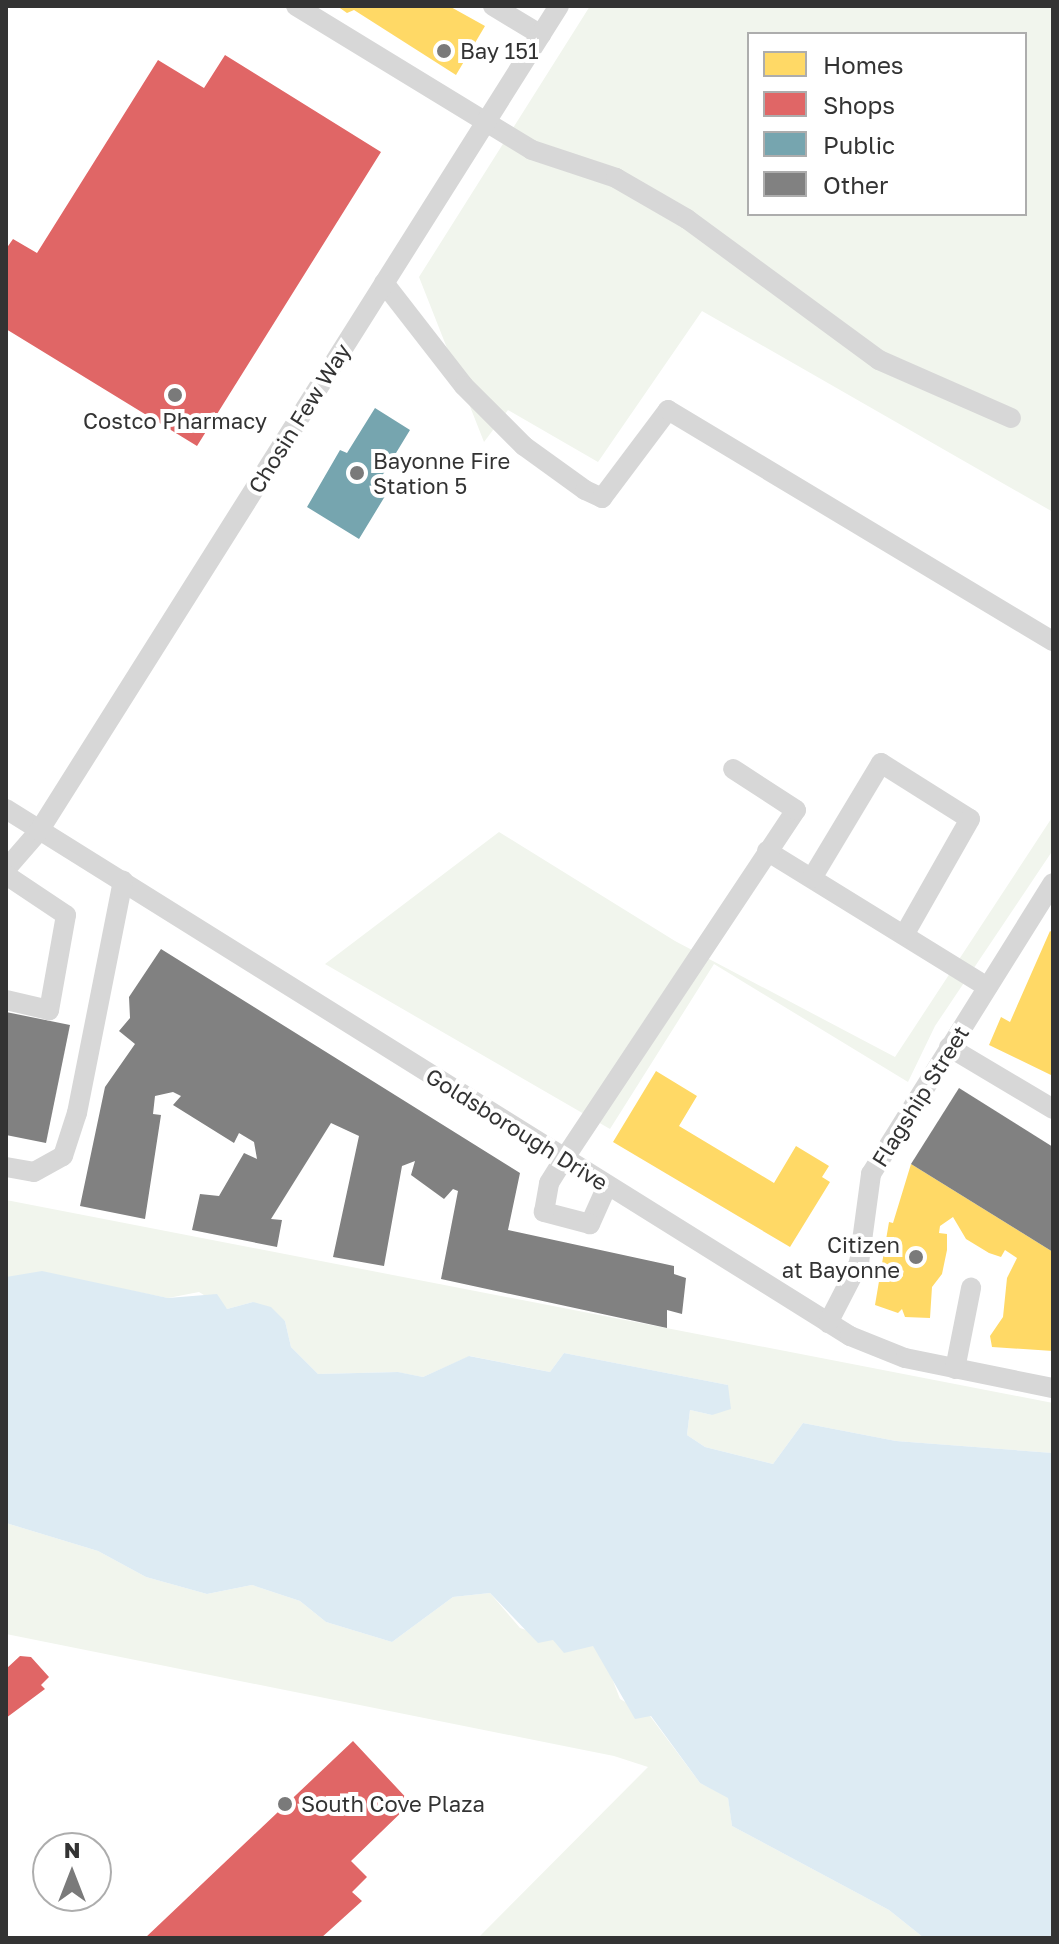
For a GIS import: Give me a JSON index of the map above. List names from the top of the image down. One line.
{"streets":{"street":["Chosin Few Way","Flagship Street","Goldsborough Drive"]},"crossings":[["Chosin Few Way","Goldsborough Drive"],["Flagship Street","Goldsborough Drive"]],"places":["Bay 151","Costco Pharmacy","Bayonne Fire Station 5","Citizen at Bayonne","South Cove Plaza"],"legend":["Homes","Shops","Public","Other"],"north":"top"}
